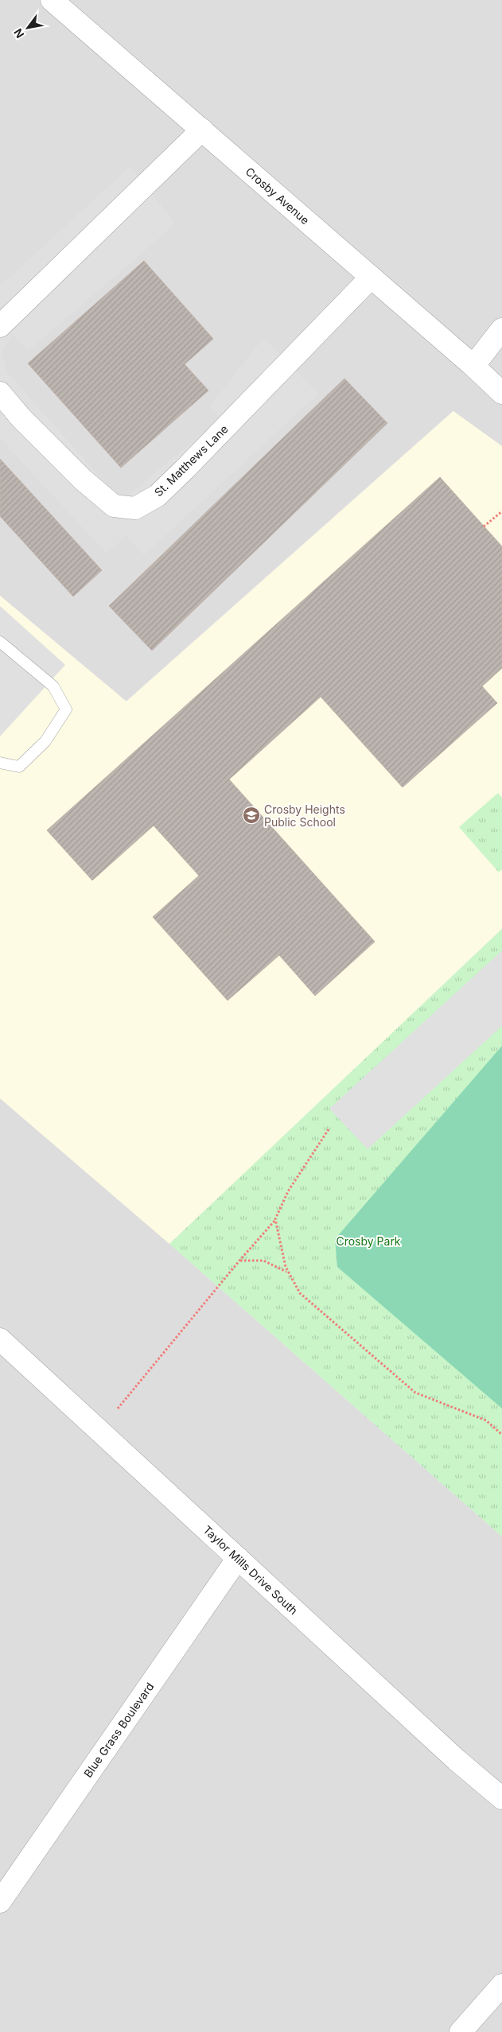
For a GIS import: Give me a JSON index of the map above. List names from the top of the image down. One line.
{"streets":{"street":["Crosby Avenue","St. Matthews Lane","Taylor Mills Drive South","Blue Grass Boulevard"]},"crossings":[["Crosby Avenue","St. Matthews Lane"],["Taylor Mills Drive South","Blue Grass Boulevard"]],"parks":["Crosby Park"],"places":{"school or university":["Crosby Heights Public School"]},"north":"bottom left"}
